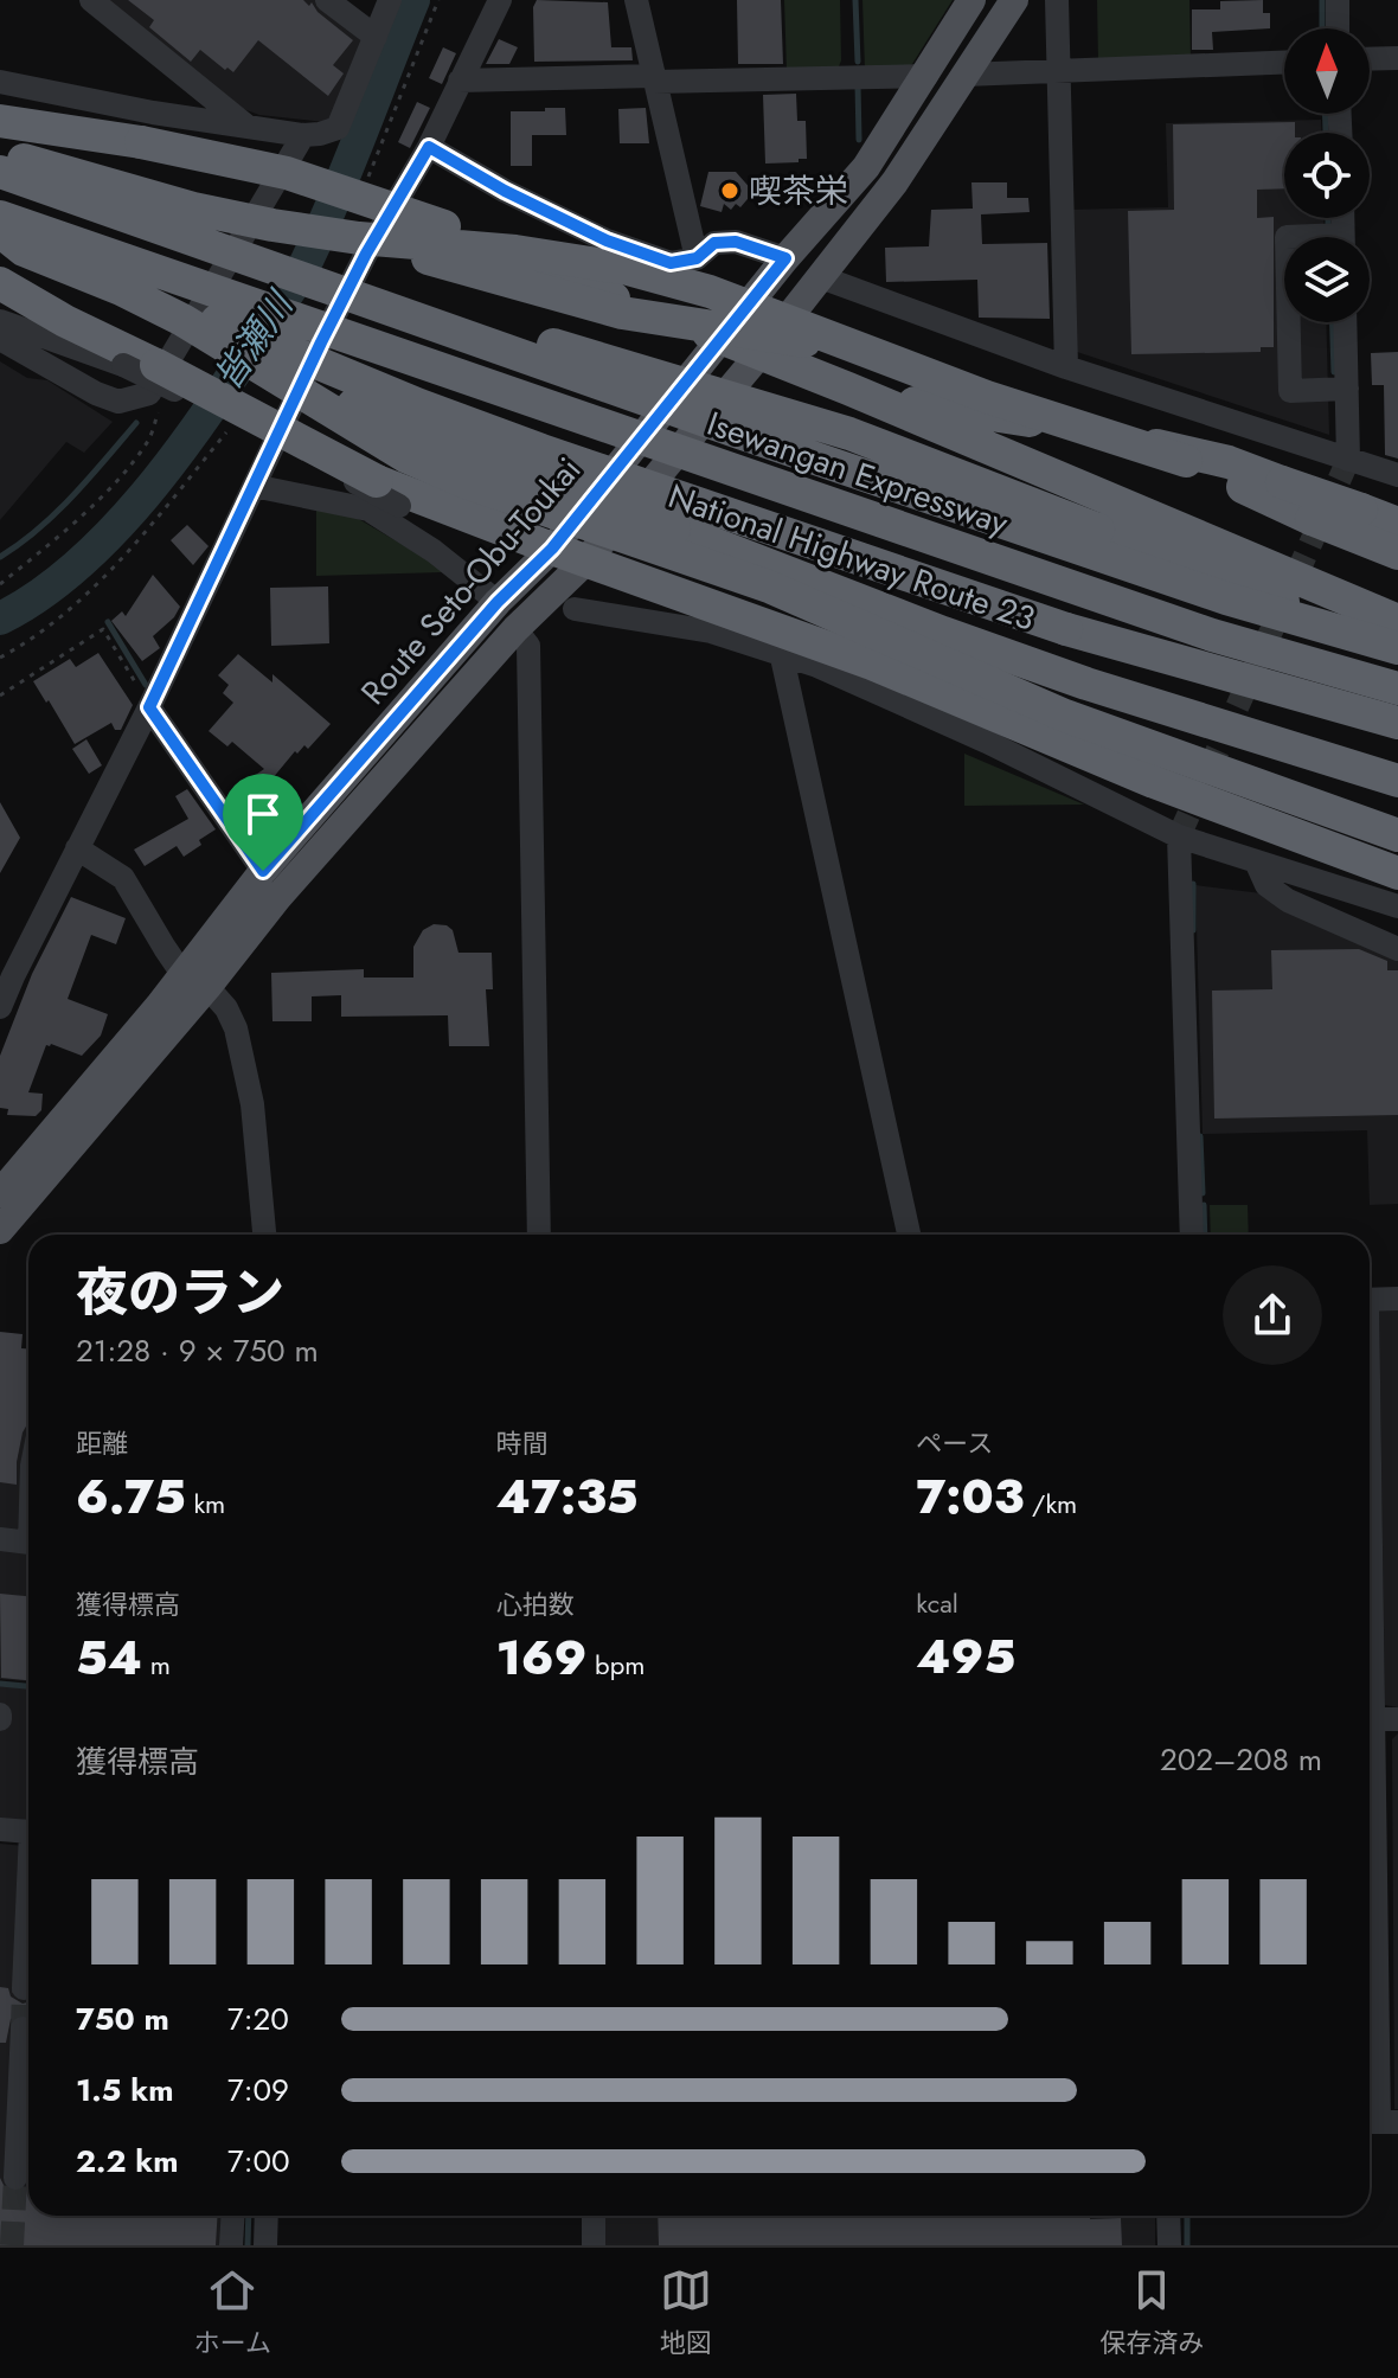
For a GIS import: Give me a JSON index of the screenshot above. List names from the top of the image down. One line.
{"streets":{"highway":["Isewangan Expressway","National Highway Route 23"],"main road":["Route Seto-Obu-Toukai"]},"water":["皆瀬川"],"places":["喫茶栄"],"north":"top","page":{"heading":["夜のラン","21:28 · 9 × 750 m"],"stats":[["距離","6.75 km"],["時間","47:35"],["ペース","7:03 /km"],["獲得標高","54 m"],["心拍数","169 bpm"],["kcal","495"]],"chart":["獲得標高","202–208 m"],"list":[{"name":"750 m","note":"7:20"},{"name":"1.5 km","note":"7:09"},{"name":"2.2 km","note":"7:00"}],"tabs":["ホーム","地図","保存済み"]}}
